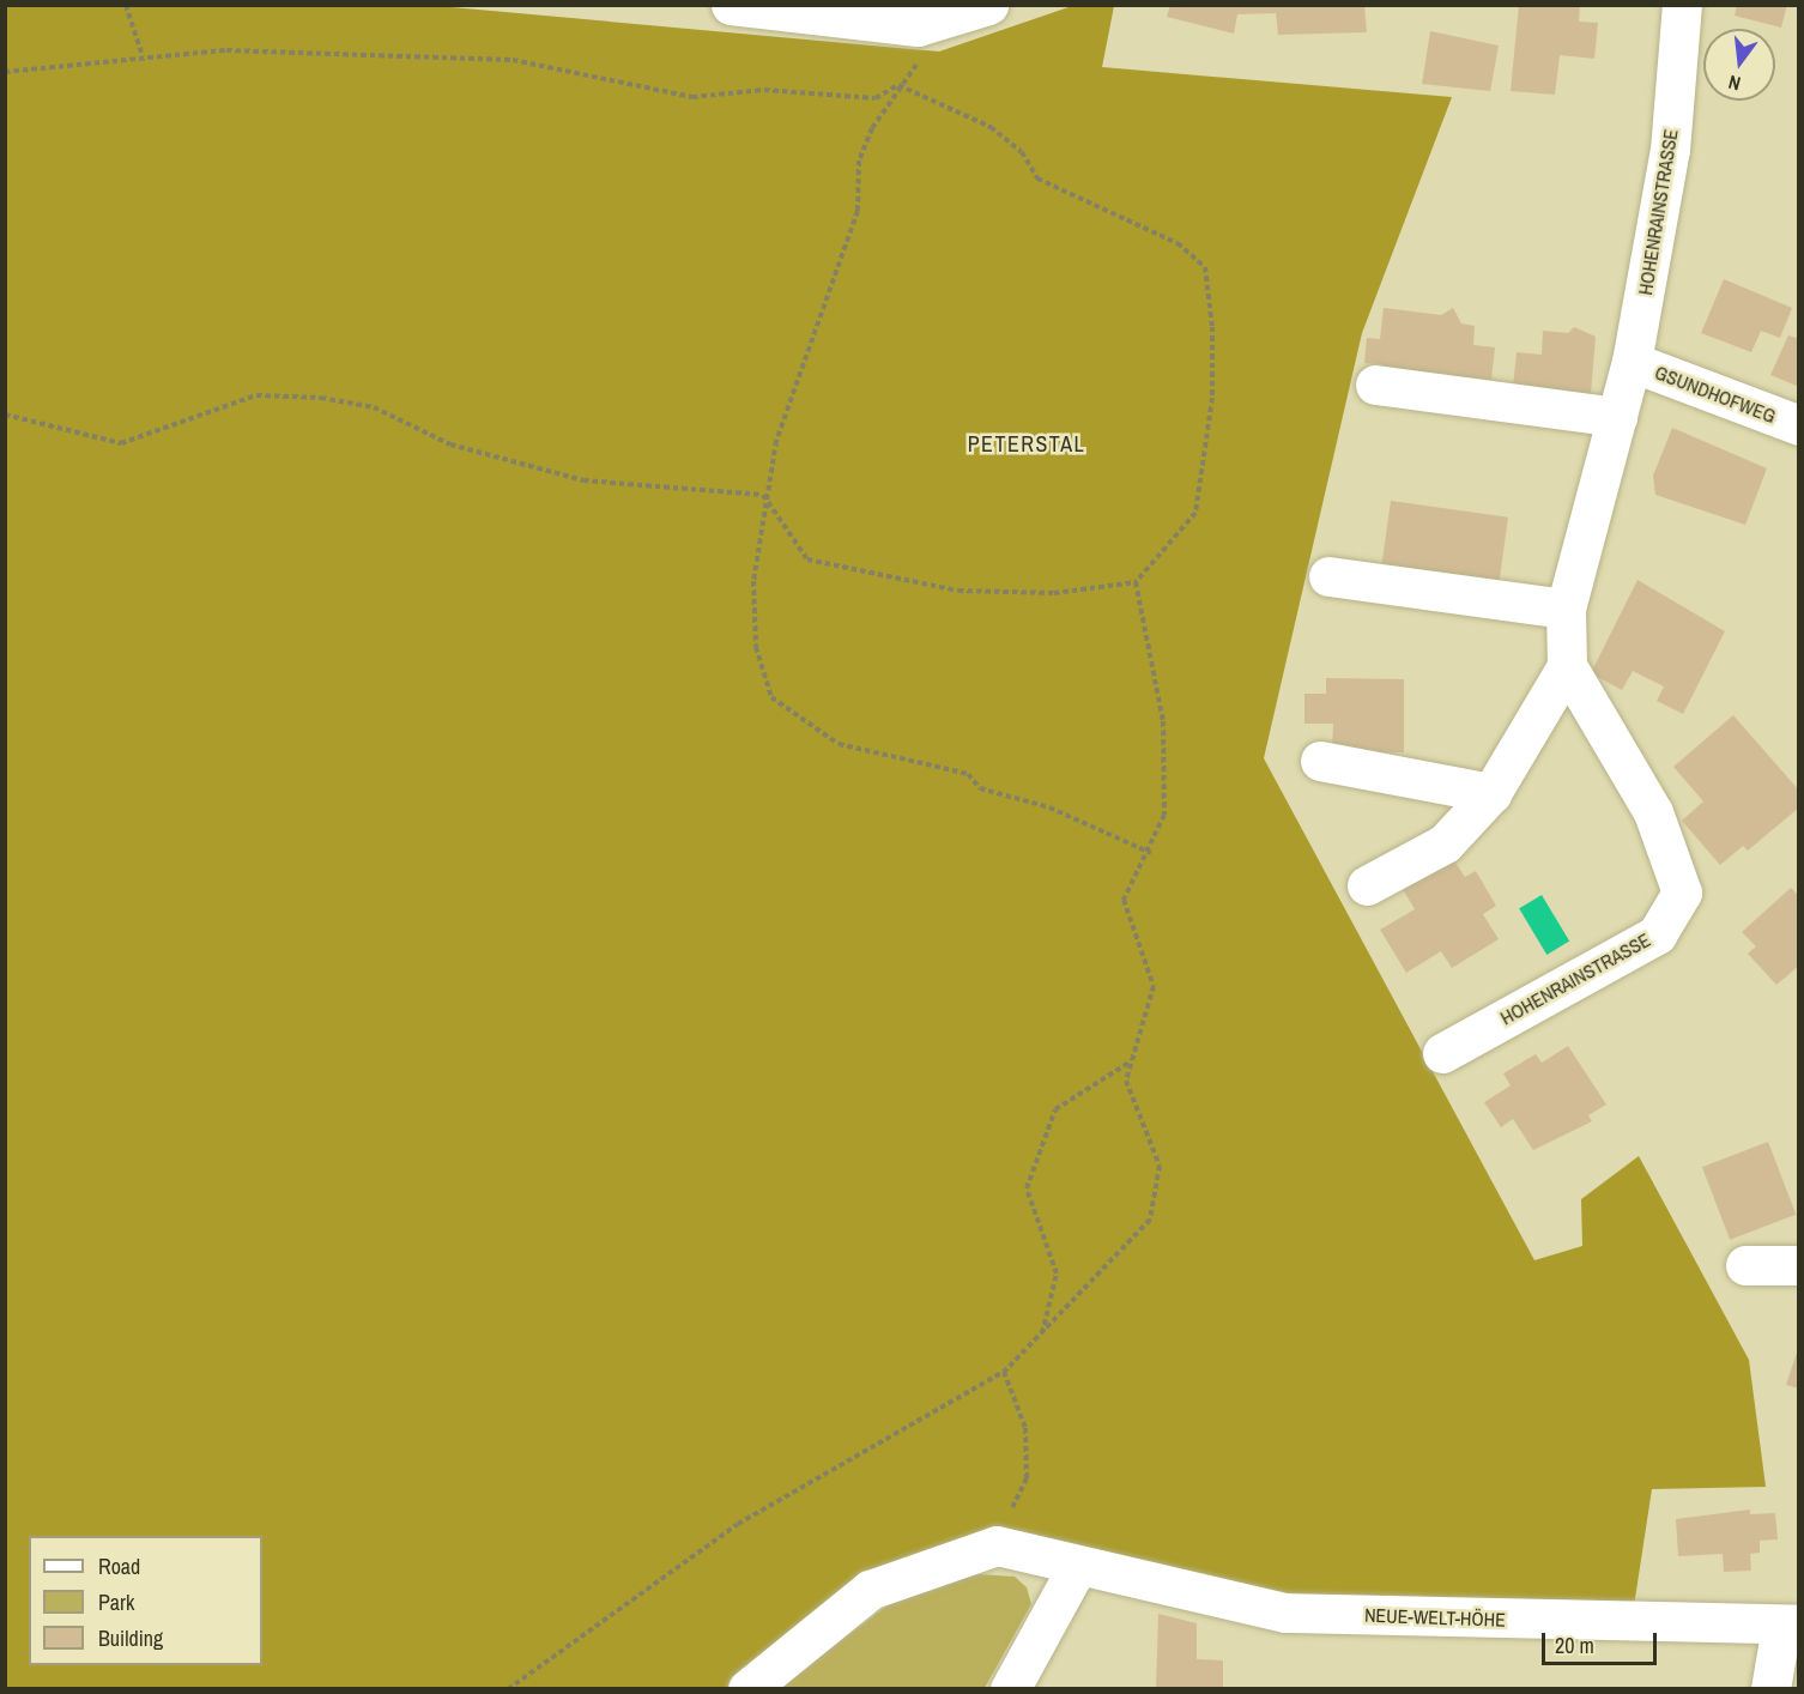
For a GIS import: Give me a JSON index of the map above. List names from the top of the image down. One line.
{"streets":{"street":["HOHENRAINSTRASSE","GSUNDHOFWEG","NEUE-WELT-HÖHE"]},"crossings":[["HOHENRAINSTRASSE","GSUNDHOFWEG"]],"districts":["PETERSTAL"],"legend":["Road","Park","Building"],"scale_bar":"20 m","north":"bottom"}
